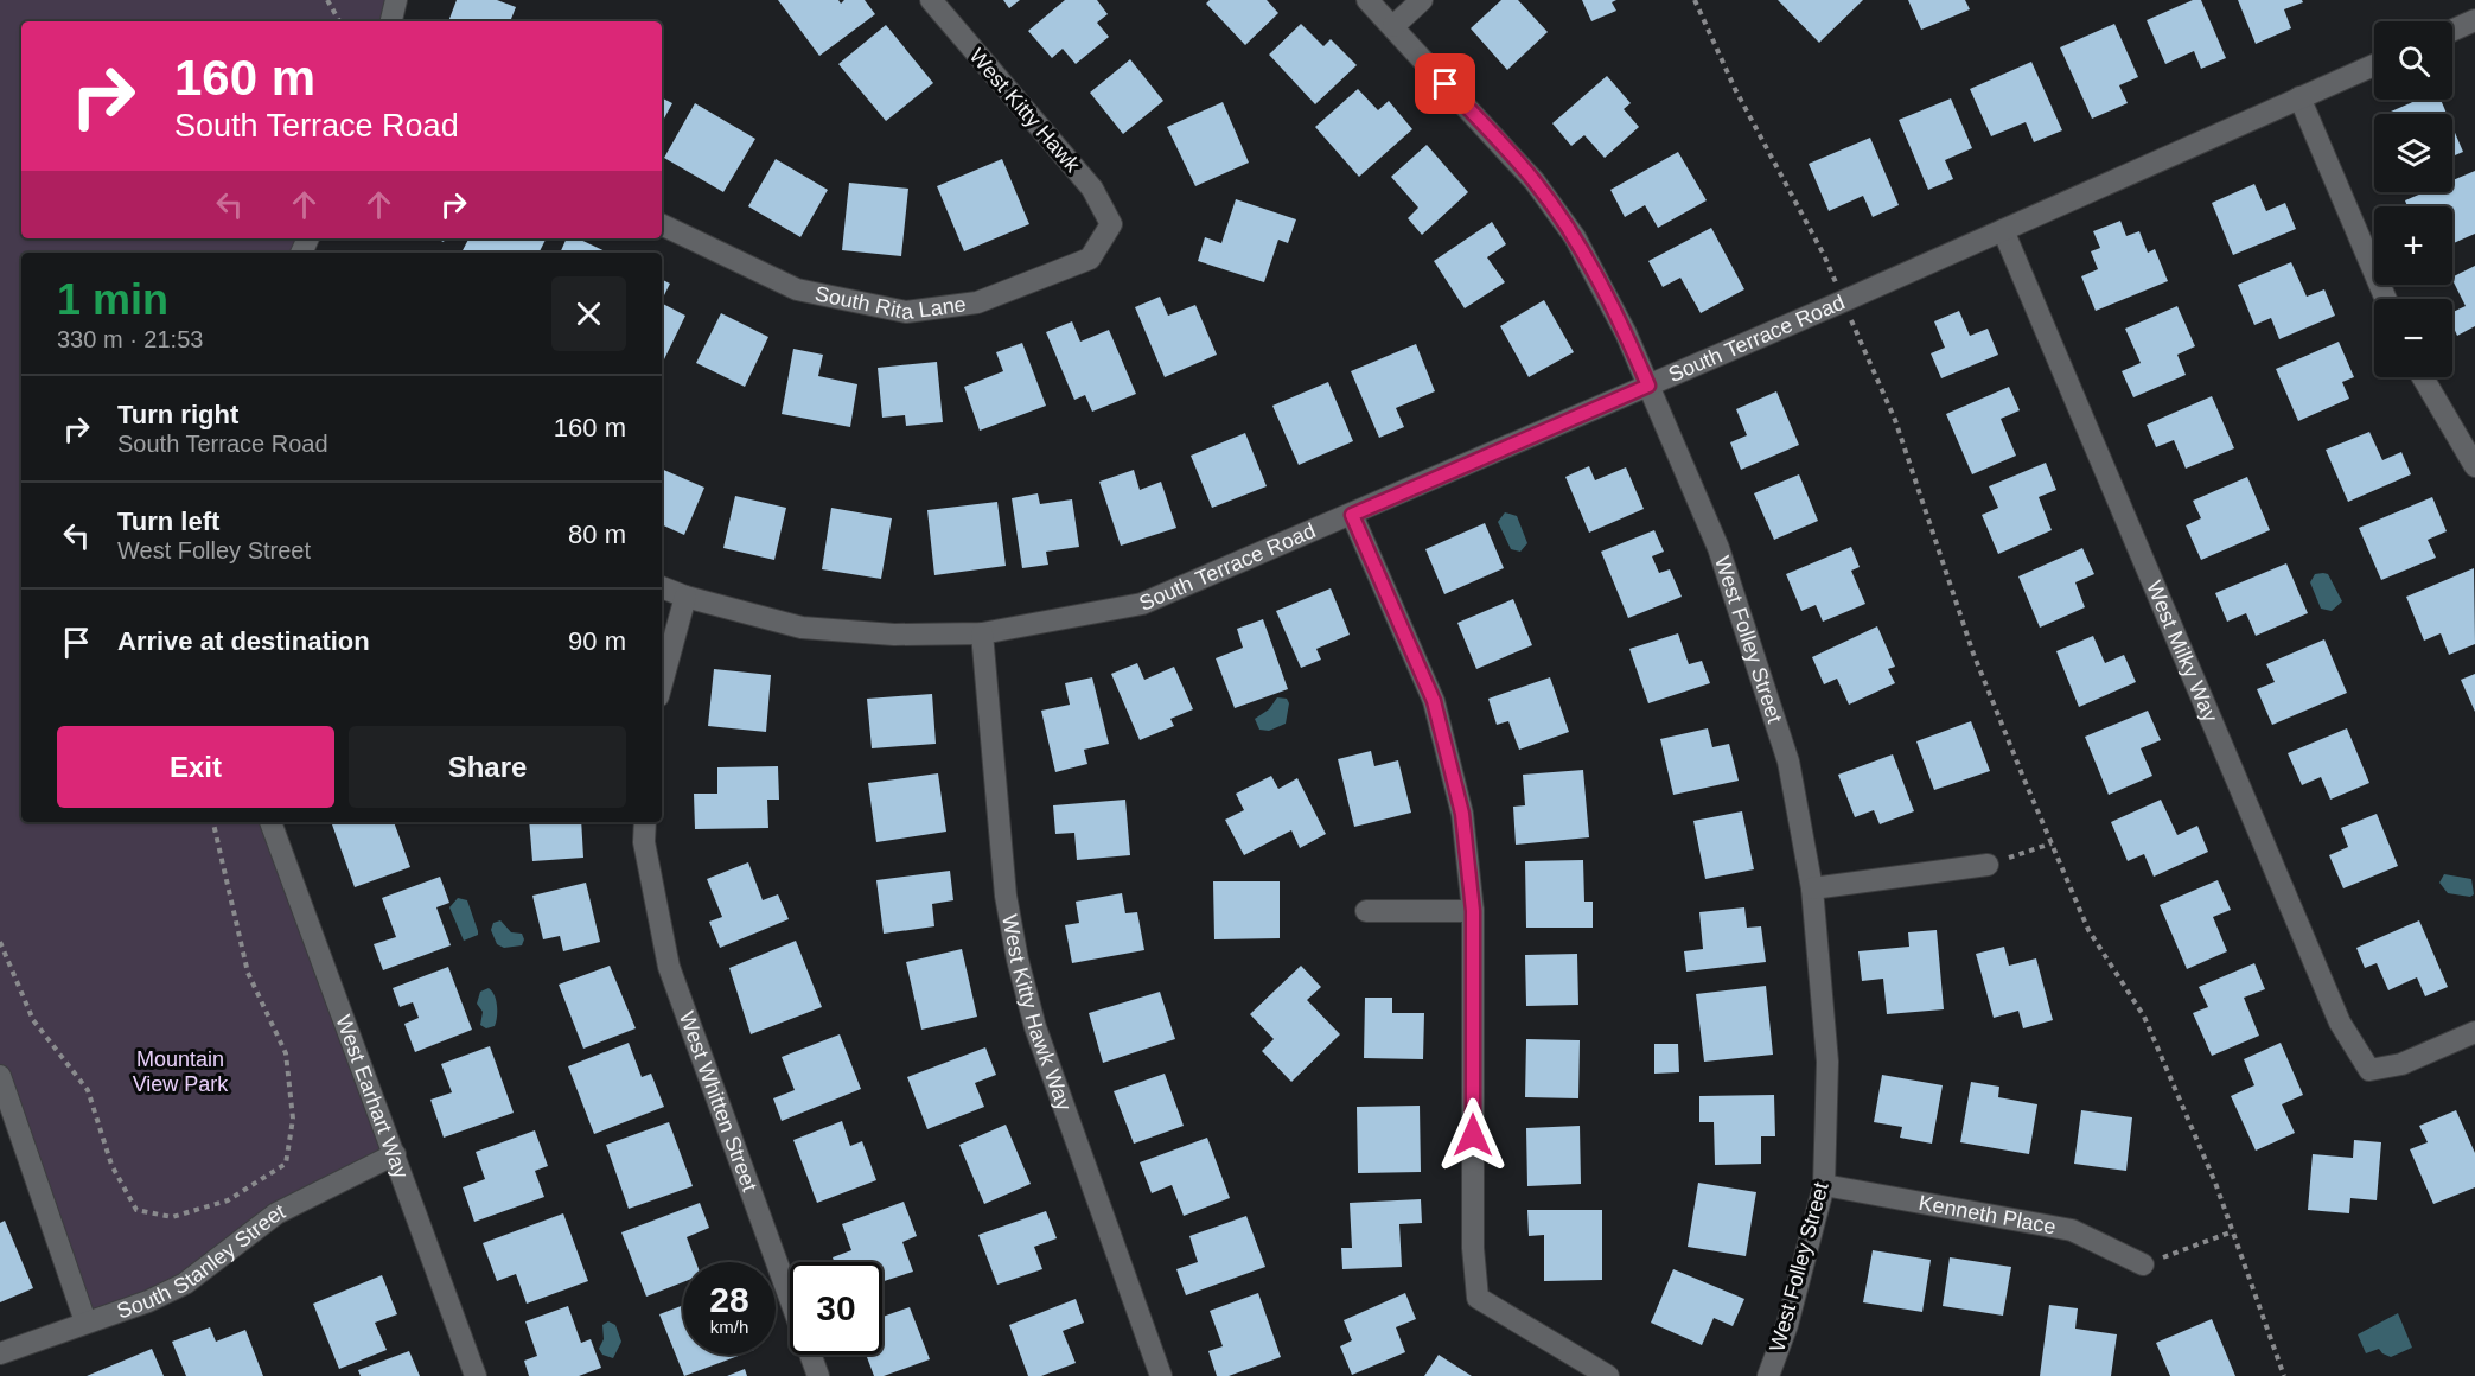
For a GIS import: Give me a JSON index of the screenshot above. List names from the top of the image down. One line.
{"streets":{"street":["West Kitty Hawk","South Rita Lane","South Terrace Road","West Folley Street","West Milky Way","West Kitty Hawk Way","West Earhart Way","West Whitten Street","Kenneth Place","South Stanley Street"]},"crossings":[["West Kitty Hawk","South Rita Lane"],["South Terrace Road","West Folley Street"],["South Terrace Road","West Milky Way"],["South Terrace Road","West Kitty Hawk Way"],["West Folley Street","Kenneth Place"],["West Earhart Way","South Stanley Street"]],"parks":["Mountain View Park"],"page":{"map_buttons":["+","−"],"turn":["160 m","South Terrace Road"],"heading":["1 min","330 m · 21:53"],"list":[{"name":"Turn right","note":"South Terrace Road","value":"160 m"},{"name":"Turn left","note":"West Folley Street","value":"80 m"},{"name":"Arrive at destination","value":"90 m"}],"buttons":["Exit","Share"],"speed":"28 km/h","limit":"30"}}
